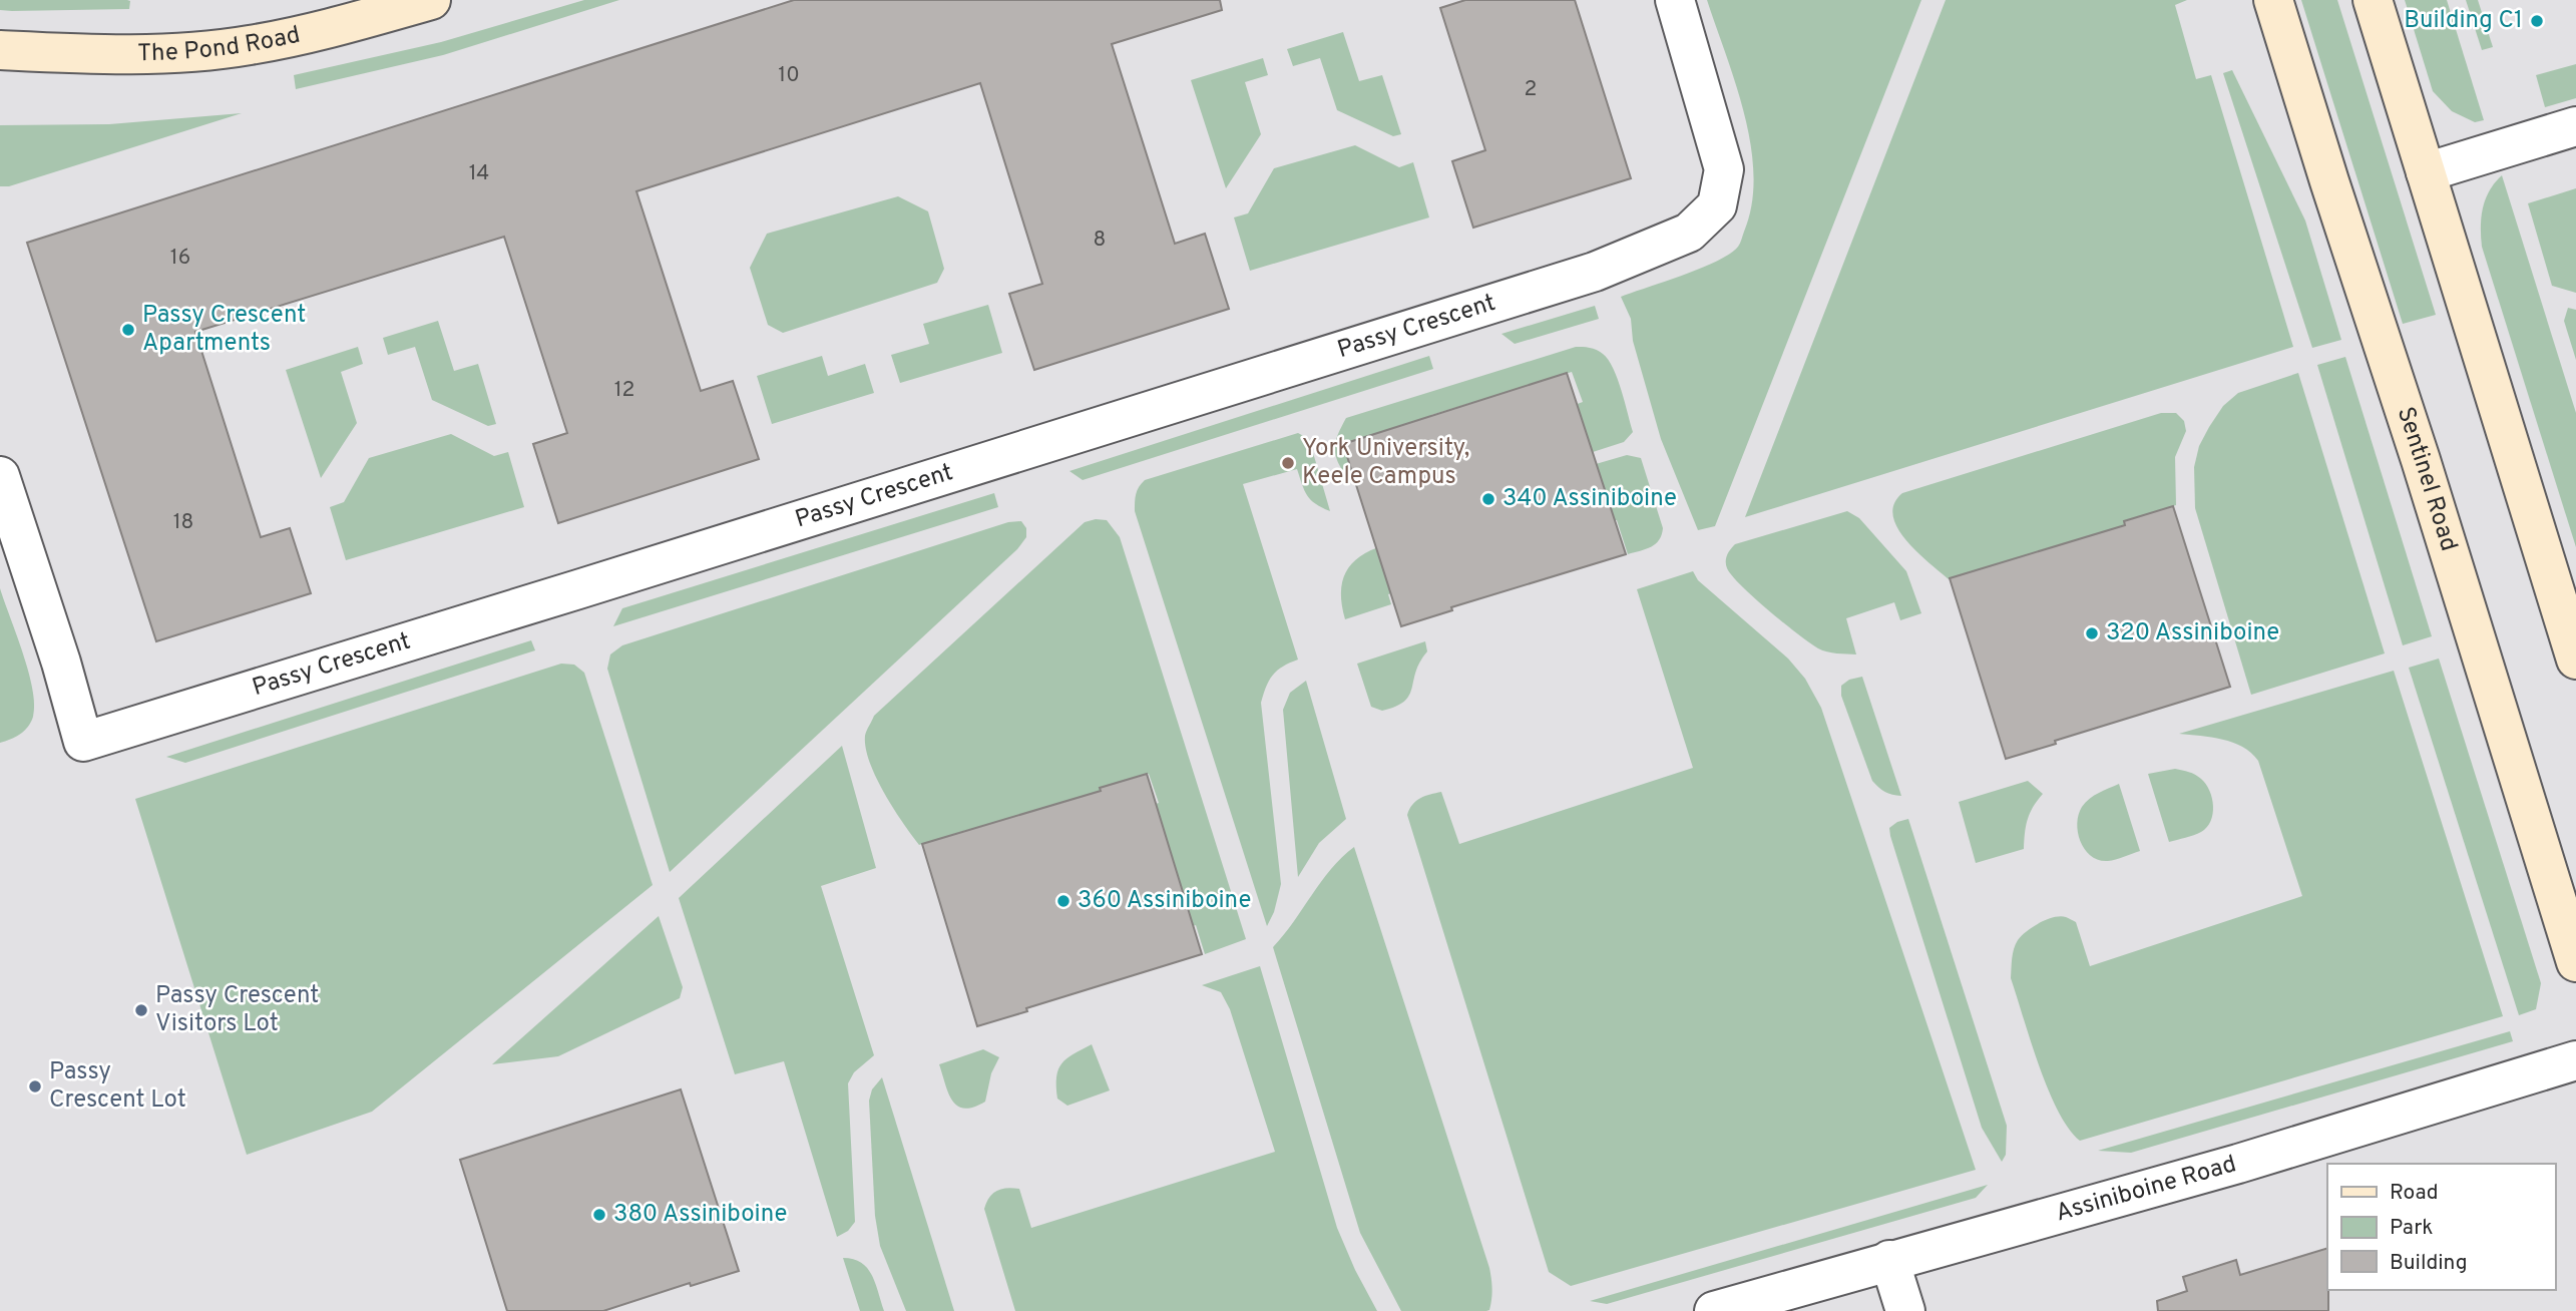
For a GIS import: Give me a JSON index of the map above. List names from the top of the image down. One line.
{"streets":{"street":["The Pond Road","Passy Crescent","Sentinel Road","Assiniboine Road"]},"places":["Building C1","Passy Crescent Apartments","York University, Keele Campus","340 Assiniboine","320 Assiniboine","360 Assiniboine","Passy Crescent Visitors Lot","Passy Crescent Lot","380 Assiniboine"],"house_numbers":["10","2","14","8","16","12","18"],"legend":["Road","Park","Building"]}
